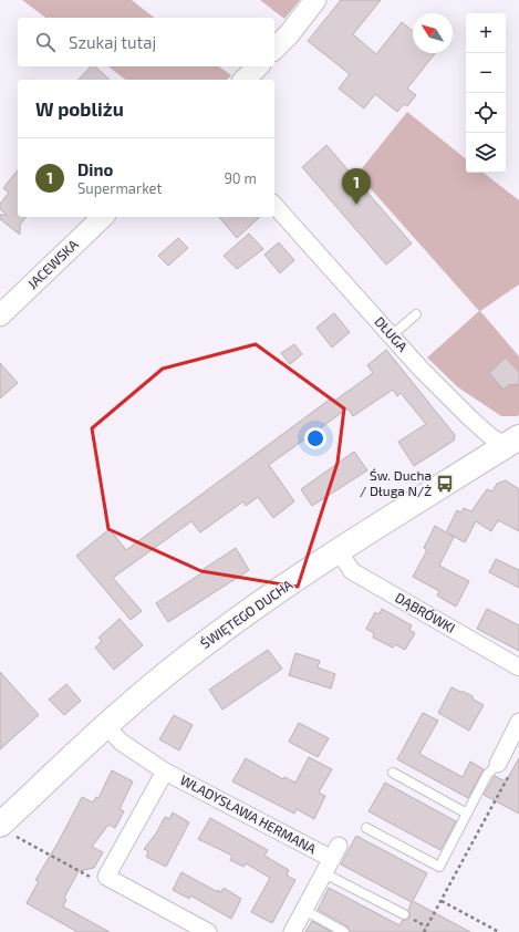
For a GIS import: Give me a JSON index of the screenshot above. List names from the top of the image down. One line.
{"streets":{"main road":["ŚWIĘTEGO DUCHA"],"street":["JACEWSKA","DŁUGA","DĄBRÓWKI","WŁADYSŁAWA HERMANA"]},"crossings":[["DŁUGA","ŚWIĘTEGO DUCHA"],["DĄBRÓWKI","ŚWIĘTEGO DUCHA"],["ŚWIĘTEGO DUCHA","WŁADYSŁAWA HERMANA"]],"places":{"bus stop":["Św. Ducha / Długa N/Ż"]},"north":"top left","page":{"map_buttons":["+","−"],"search":"Szukaj tutaj","heading":"W pobliżu","list":[{"mark":"1","name":"Dino","note":"Supermarket","value":"90 m"}],"pins":"1"}}
